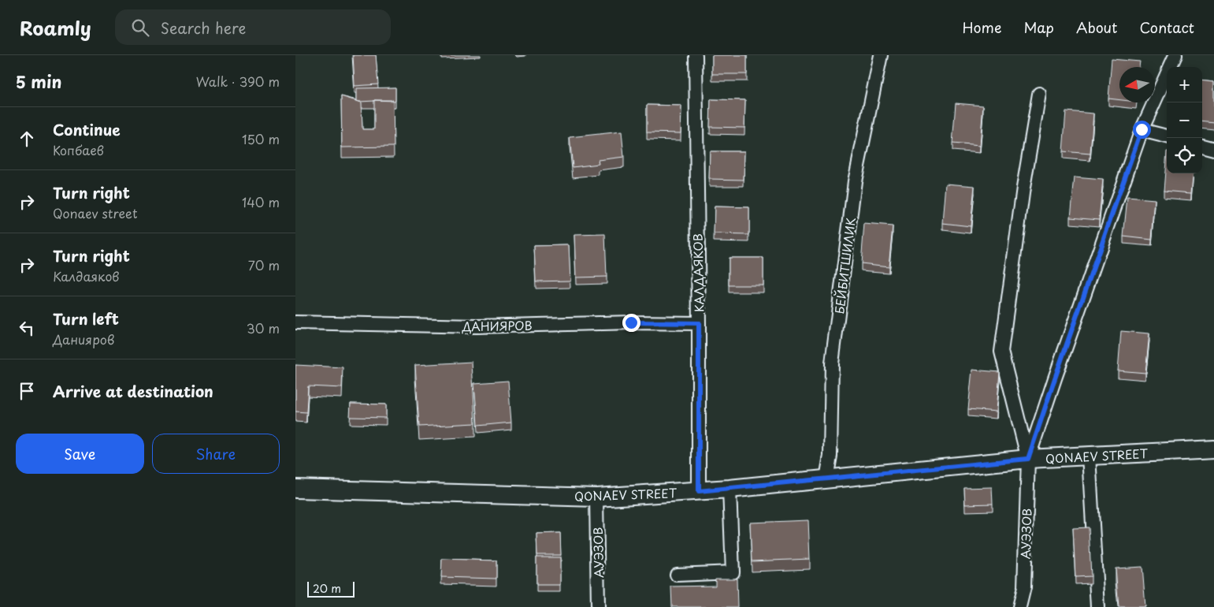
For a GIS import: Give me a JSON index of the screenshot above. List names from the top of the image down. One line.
{"streets":{"main road":["QONAEV STREET"],"street":["БЕЙБИТШИЛИК","КАЛДАЯКОВ","ДАНИЯРОВ","АУЭЗОВ"]},"crossings":[["БЕЙБИТШИЛИК","QONAEV STREET"],["КАЛДАЯКОВ","ДАНИЯРОВ"],["КАЛДАЯКОВ","QONAEV STREET"],["QONAEV STREET","АУЭЗОВ"]],"scale_bar":"20 m","north":"left","page":{"header":"Roamly","search":"Search here","nav":["Home","Map","About","Contact"],"heading":["5 min","Walk · 390 m"],"map_buttons":["+","−"],"list":[["Continue","Копбаев","150 m"],["Turn right","Qonaev street","140 m"],["Turn right","Калдаяков","70 m"],["Turn left","Данияров","30 m"],"Arrive at destination"],"buttons":["Save","Share"],"scale":"20 m"}}
